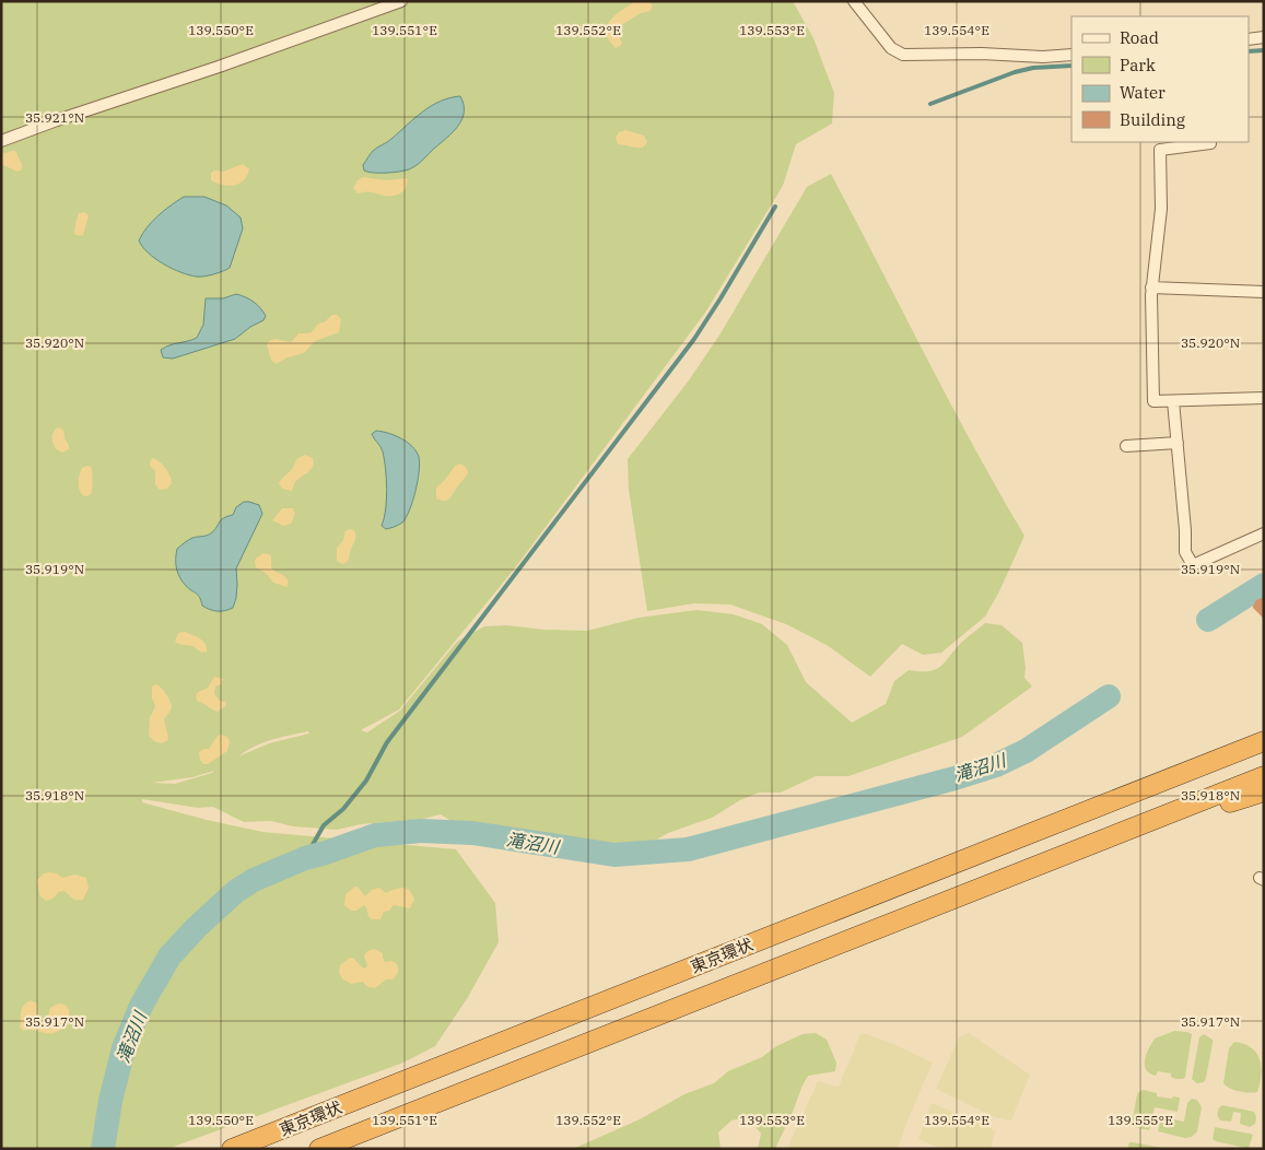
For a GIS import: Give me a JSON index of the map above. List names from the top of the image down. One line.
{"streets":{"highway":["東京環状"]},"water":["滝沼川"],"legend":["Road","Park","Water","Building"],"coordinates":["139.550°E","139.551°E","139.552°E","139.553°E","139.554°E","35.921°N","35.920°N","35.919°N","35.918°N","35.917°N","139.555°E"]}
